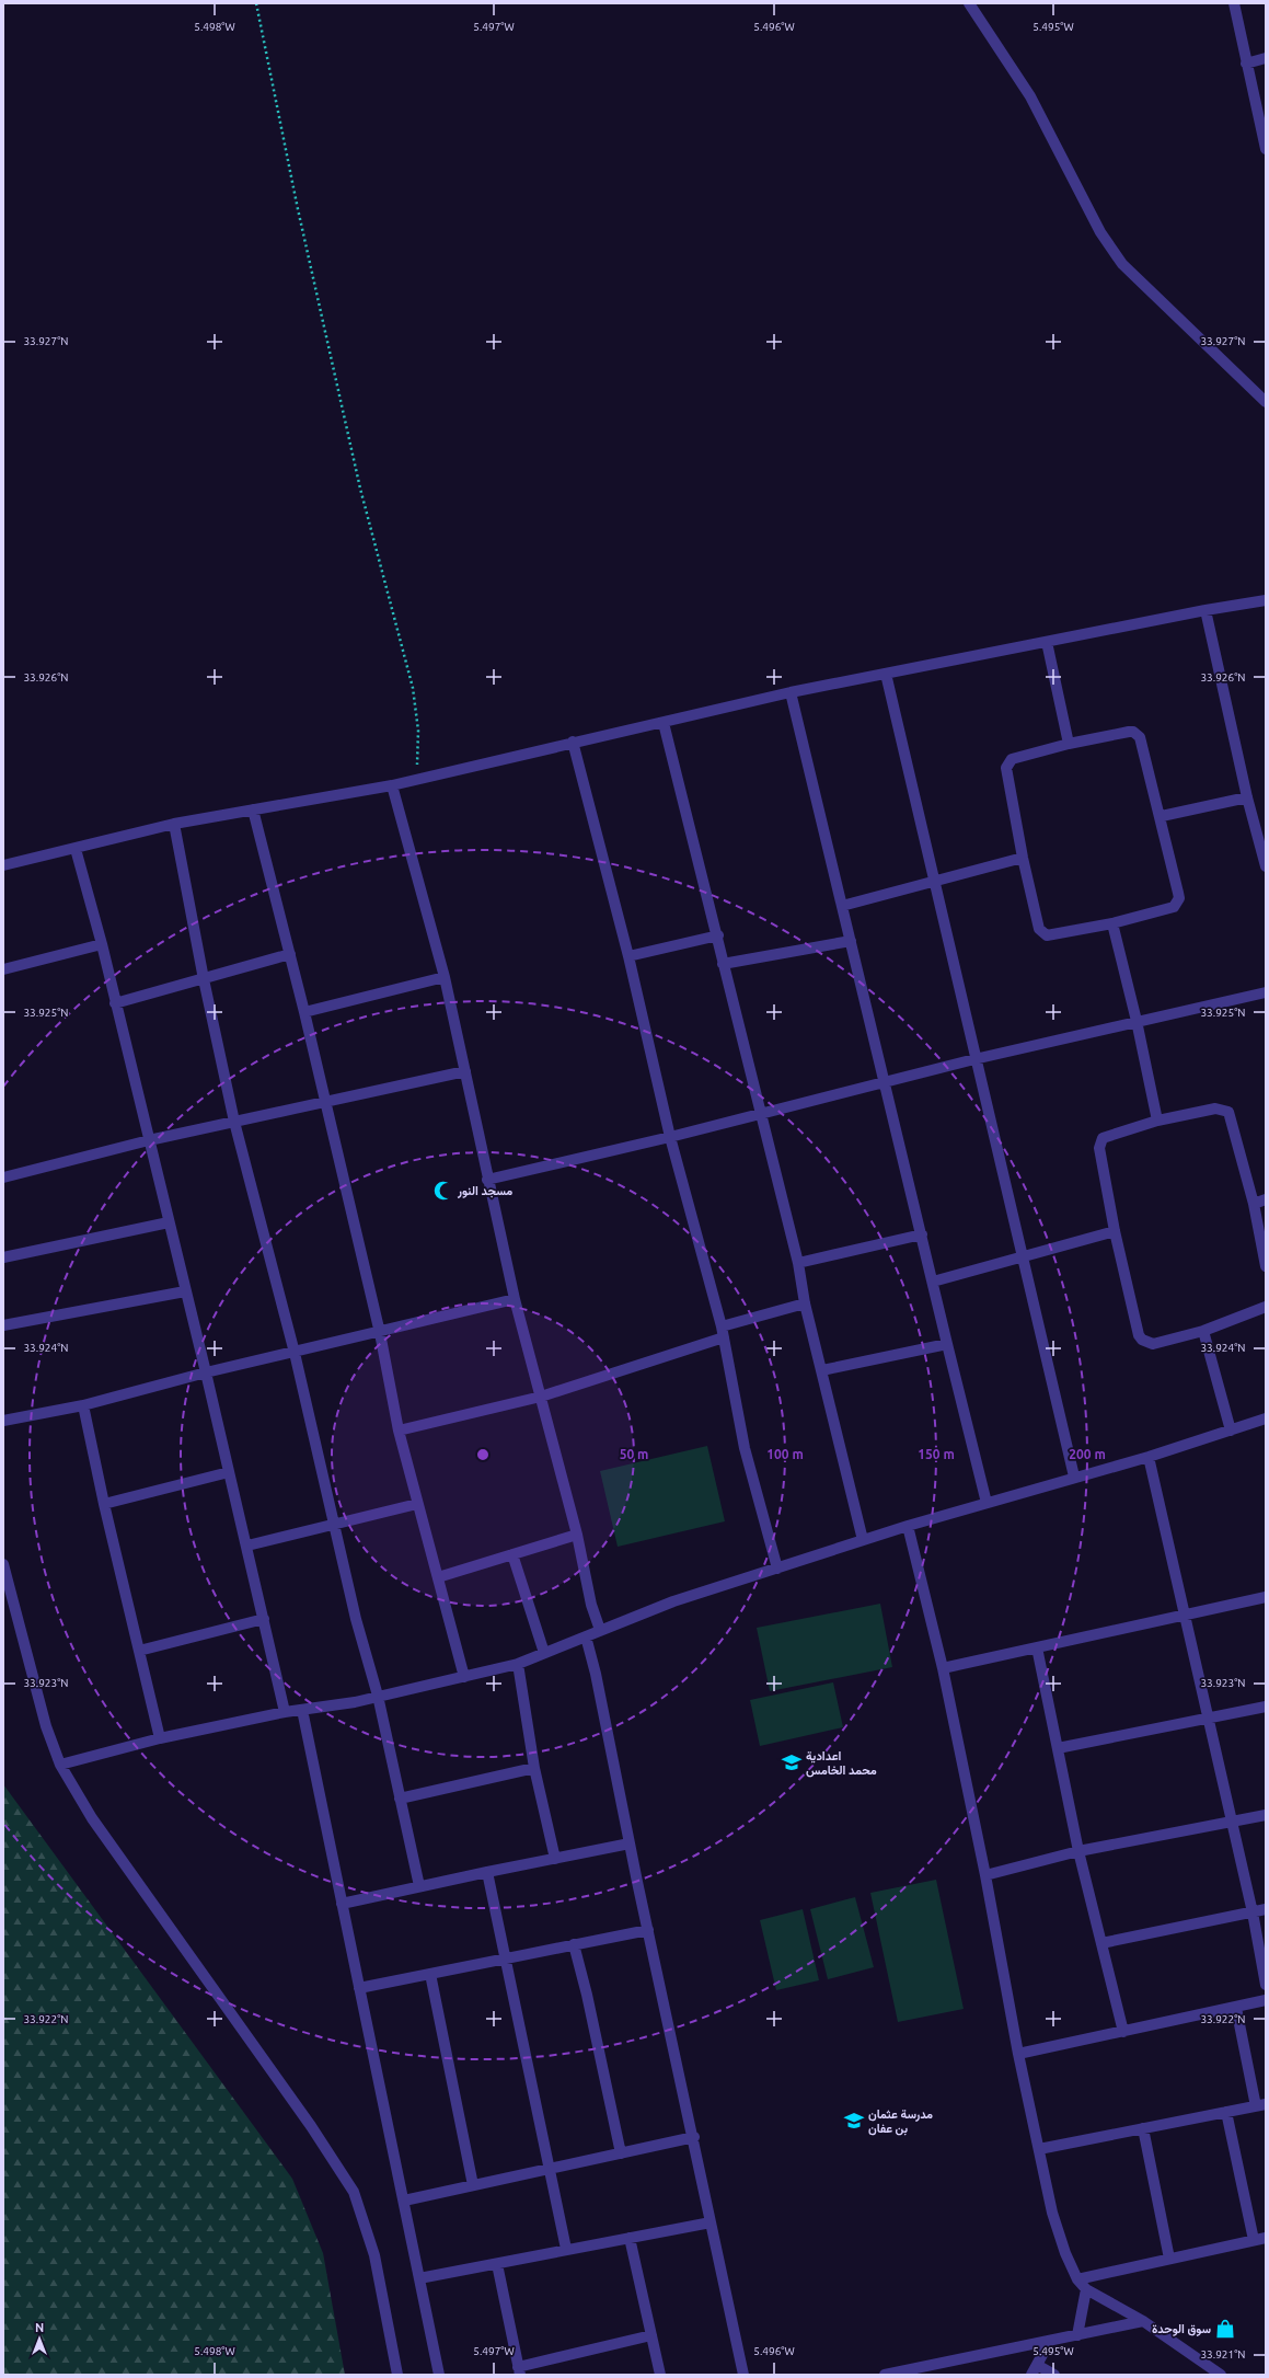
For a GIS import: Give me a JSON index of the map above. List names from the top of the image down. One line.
{"places":{"mosque":["مسجد النور"],"school or university":["اعدادية محمد الخامس","مدرسة عثمان بن عفان"],"shop":["سوق الوحدة"]},"north":"top","coordinates":["5.498°W","5.497°W","5.496°W","5.495°W","33.927°N","33.926°N","33.925°N","33.924°N","33.923°N","33.922°N","33.921°N"],"rings":["50 m","100 m","150 m","200 m"]}
